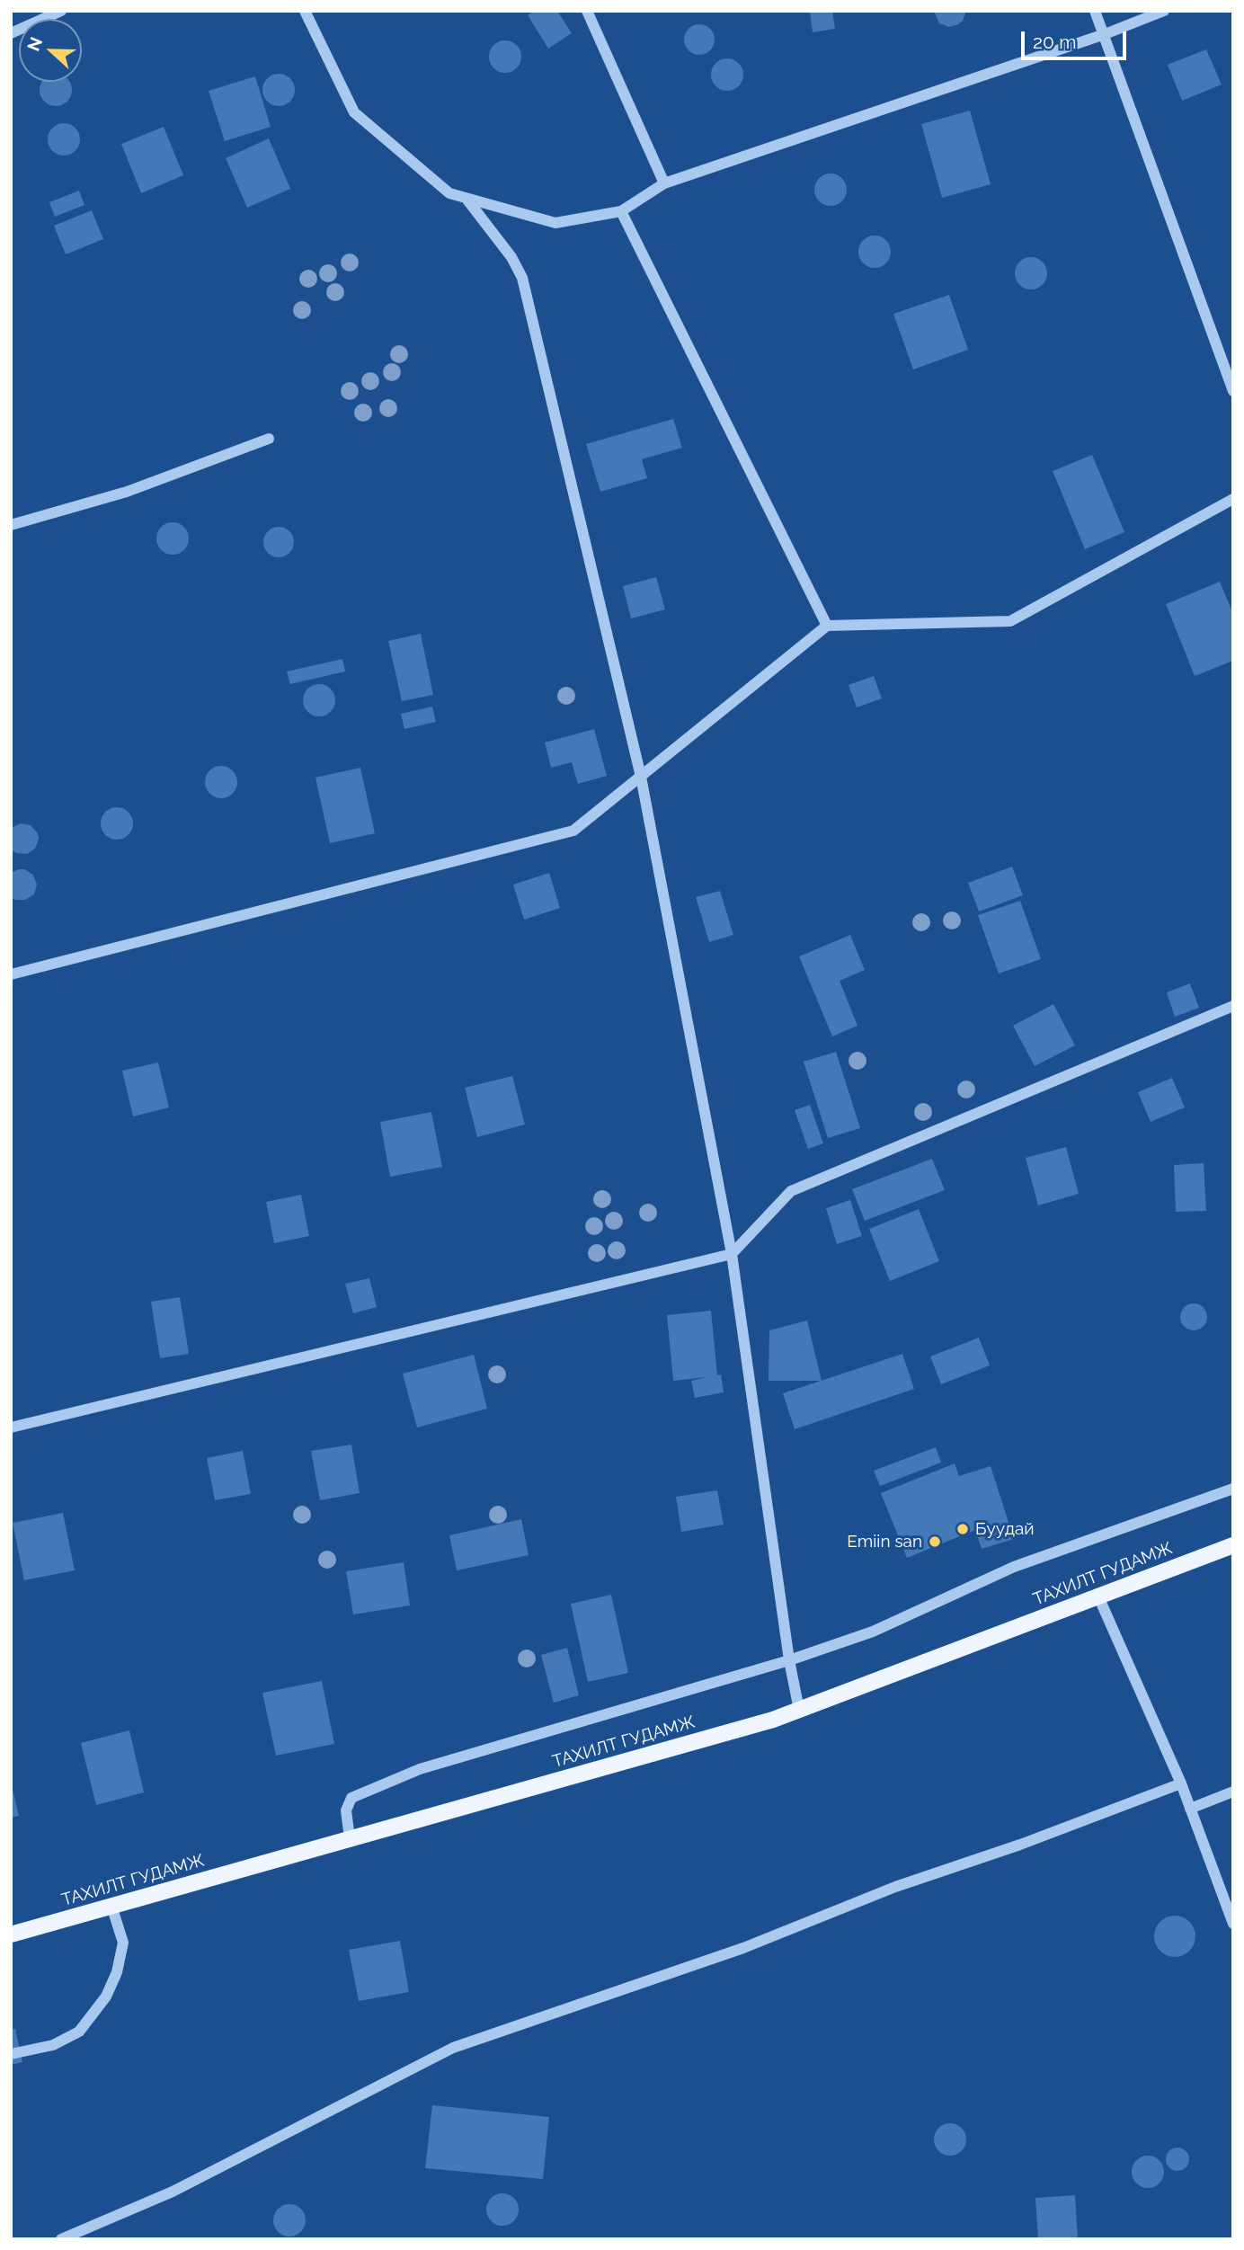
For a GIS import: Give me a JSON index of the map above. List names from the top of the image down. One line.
{"streets":{"main road":["ТАХИЛТ ГУДАМЖ"]},"places":["Буудай","Emiin san"],"scale_bar":"20 m","north":"left"}
